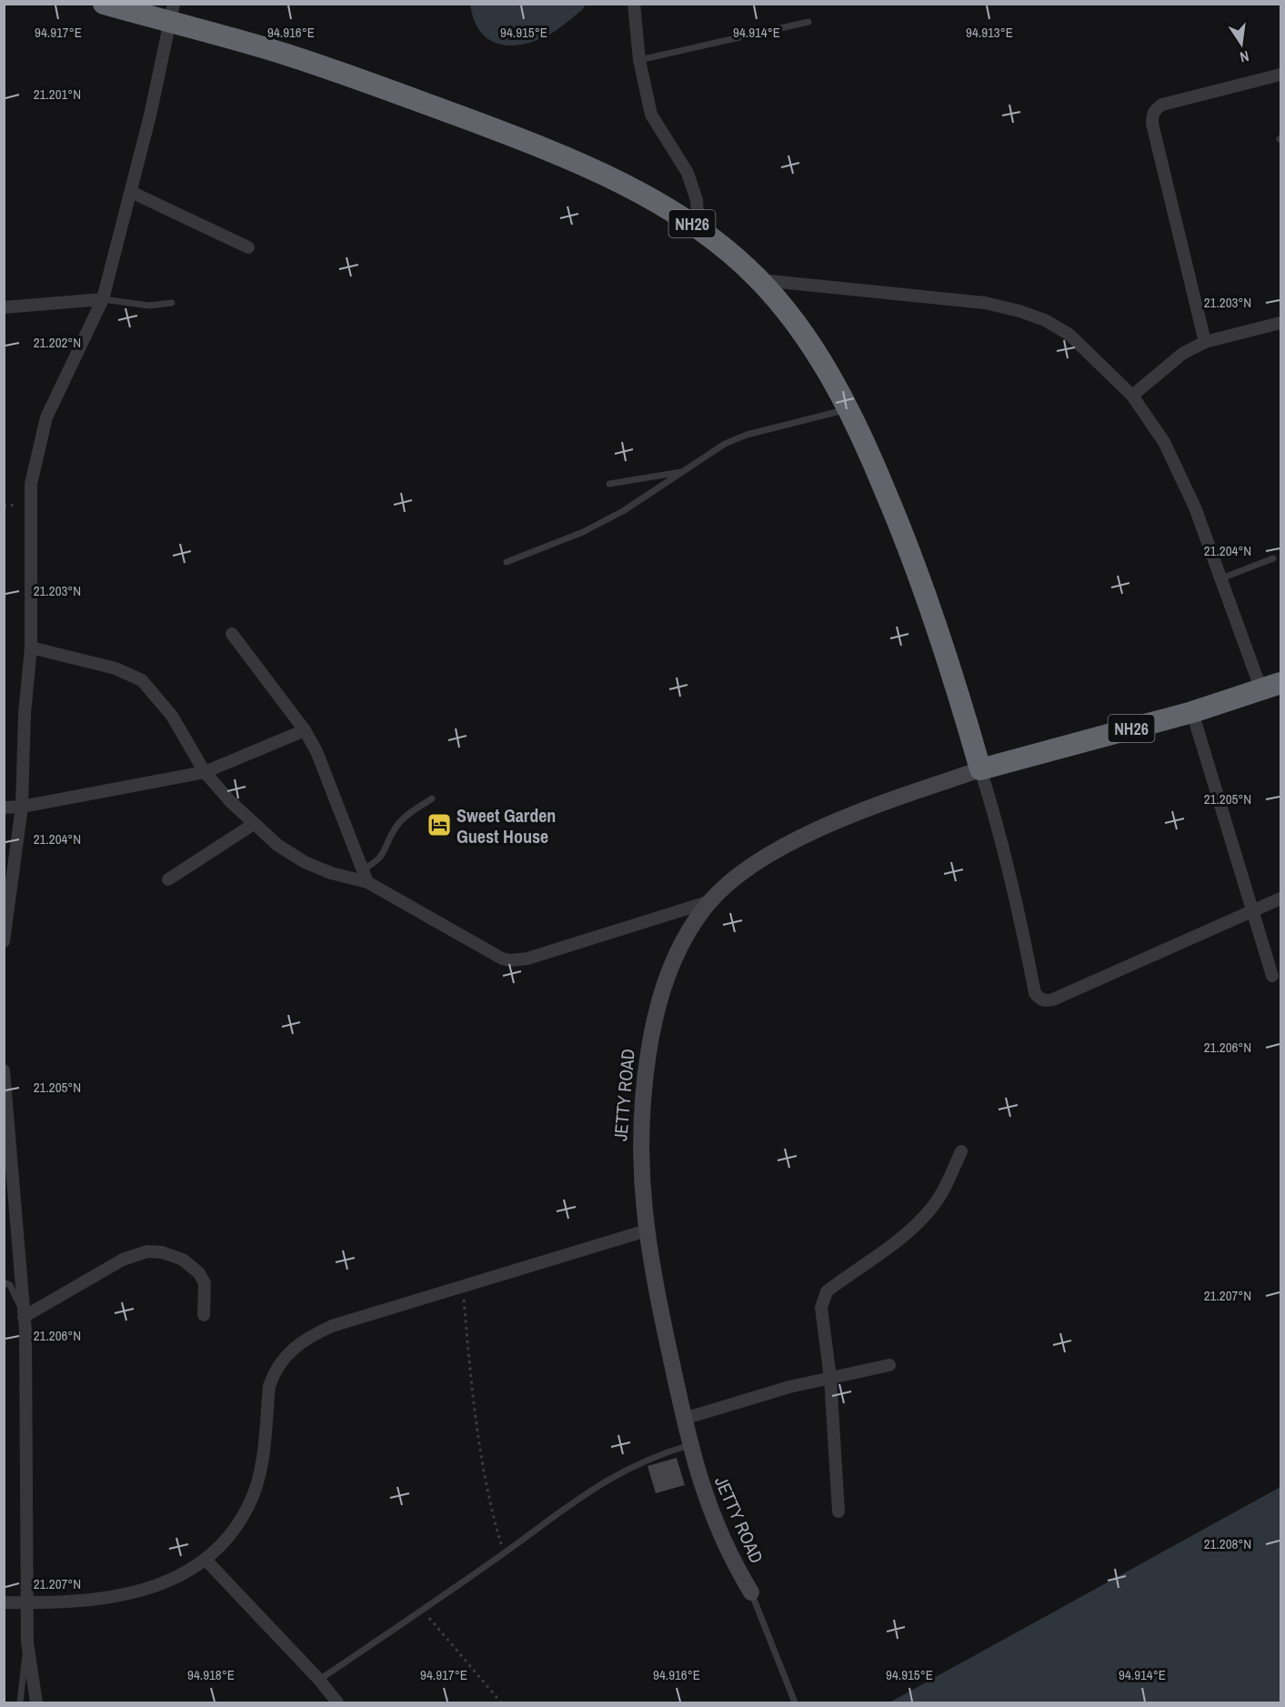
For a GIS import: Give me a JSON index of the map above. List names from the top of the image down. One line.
{"streets":{"highway":["NH26"],"street":["JETTY ROAD"]},"crossings":[["NH26","JETTY ROAD"]],"places":{"hotel":["Sweet Garden Guest House"]},"north":"bottom","coordinates":["94.917°E","94.916°E","94.915°E","94.914°E","94.913°E","21.201°N","21.203°N","21.202°N","21.204°N","21.205°N","21.206°N","21.207°N","21.208°N","94.918°E"]}
